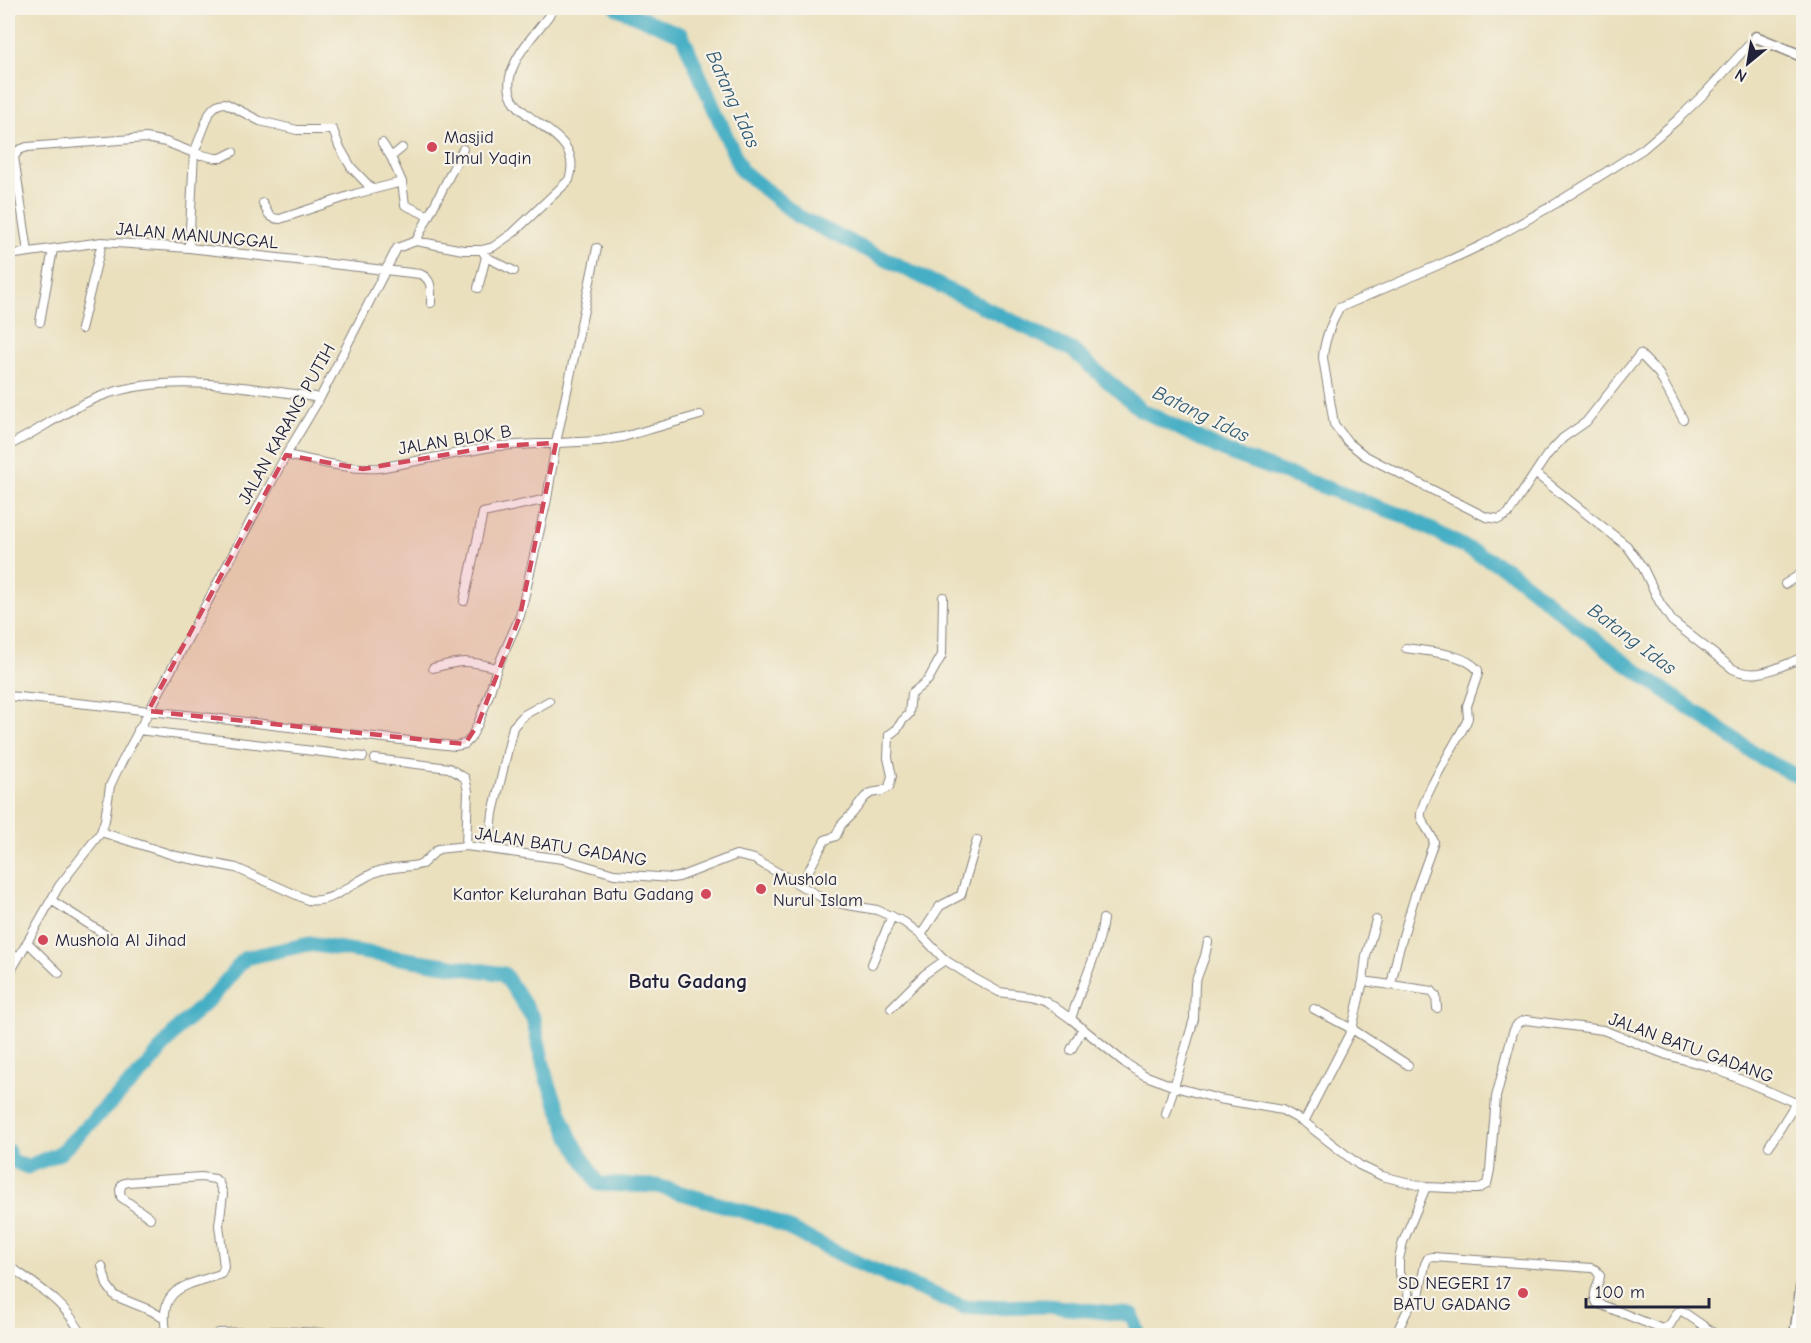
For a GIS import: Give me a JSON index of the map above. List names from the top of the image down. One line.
{"streets":{"street":["JALAN MANUNGGAL","JALAN KARANG PUTIH","JALAN BLOK B","JALAN BATU GADANG"]},"crossings":[["JALAN MANUNGGAL","JALAN KARANG PUTIH"],["JALAN KARANG PUTIH","JALAN BLOK B"],["JALAN KARANG PUTIH","JALAN BATU GADANG"]],"districts":["Batu Gadang"],"water":["Batang Idas"],"places":["Masjid Ilmul Yaqin","Mushola Nurul Islam","Kantor Kelurahan Batu Gadang","Mushola Al Jihad","SD NEGERI 17 BATU GADANG"],"scale_bar":"100 m","north":"bottom left"}
